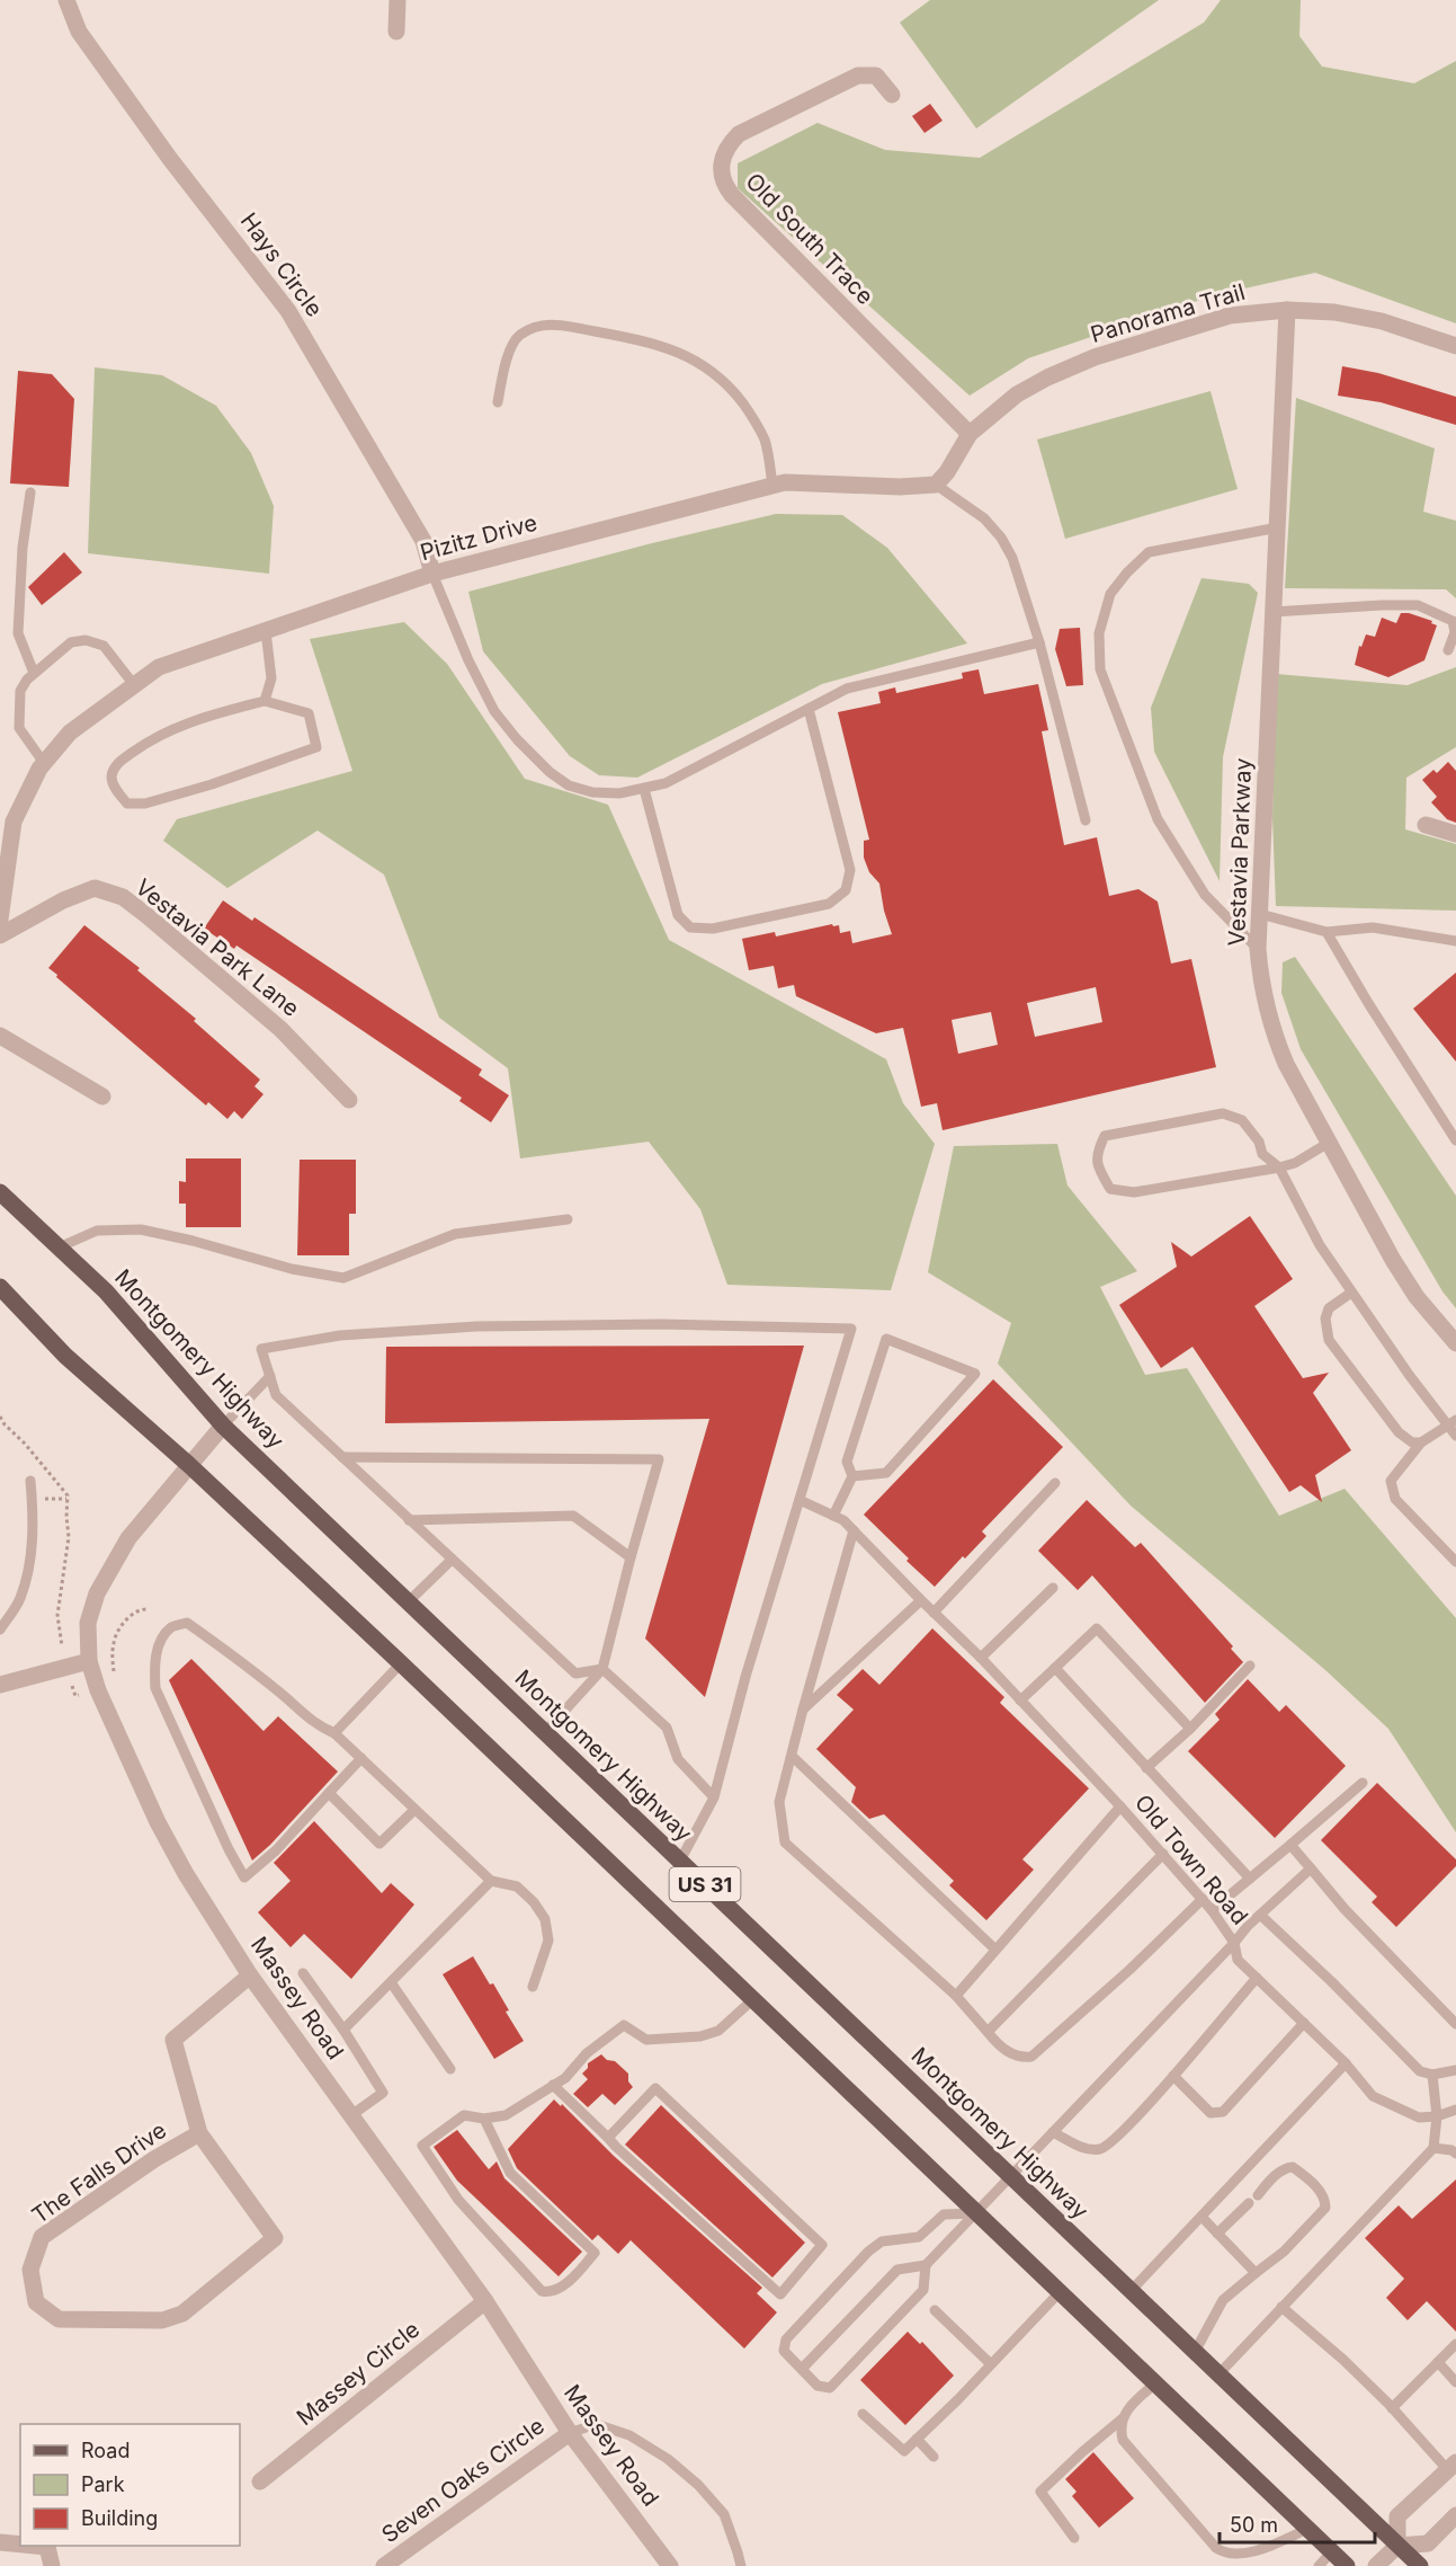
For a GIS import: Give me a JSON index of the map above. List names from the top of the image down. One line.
{"streets":{"main road":["Montgomery Highway","US 31"],"street":["Old South Trace","Hays Circle","Panorama Trail","Pizitz Drive","Vestavia Parkway","Vestavia Park Lane","Massey Road","The Falls Drive","Massey Circle","Seven Oaks Circle"],"lane":["Old Town Road"]},"crossings":[["Old South Trace","Panorama Trail"],["Hays Circle","Pizitz Drive"],["Panorama Trail","Pizitz Drive"],["Panorama Trail","Vestavia Parkway"],["Montgomery Highway","Massey Road"],["US 31","Massey Road"],["Massey Road","The Falls Drive"],["Massey Road","Massey Circle"],["Massey Road","Seven Oaks Circle"]],"legend":["Road","Park","Building"],"scale_bar":"50 m"}
